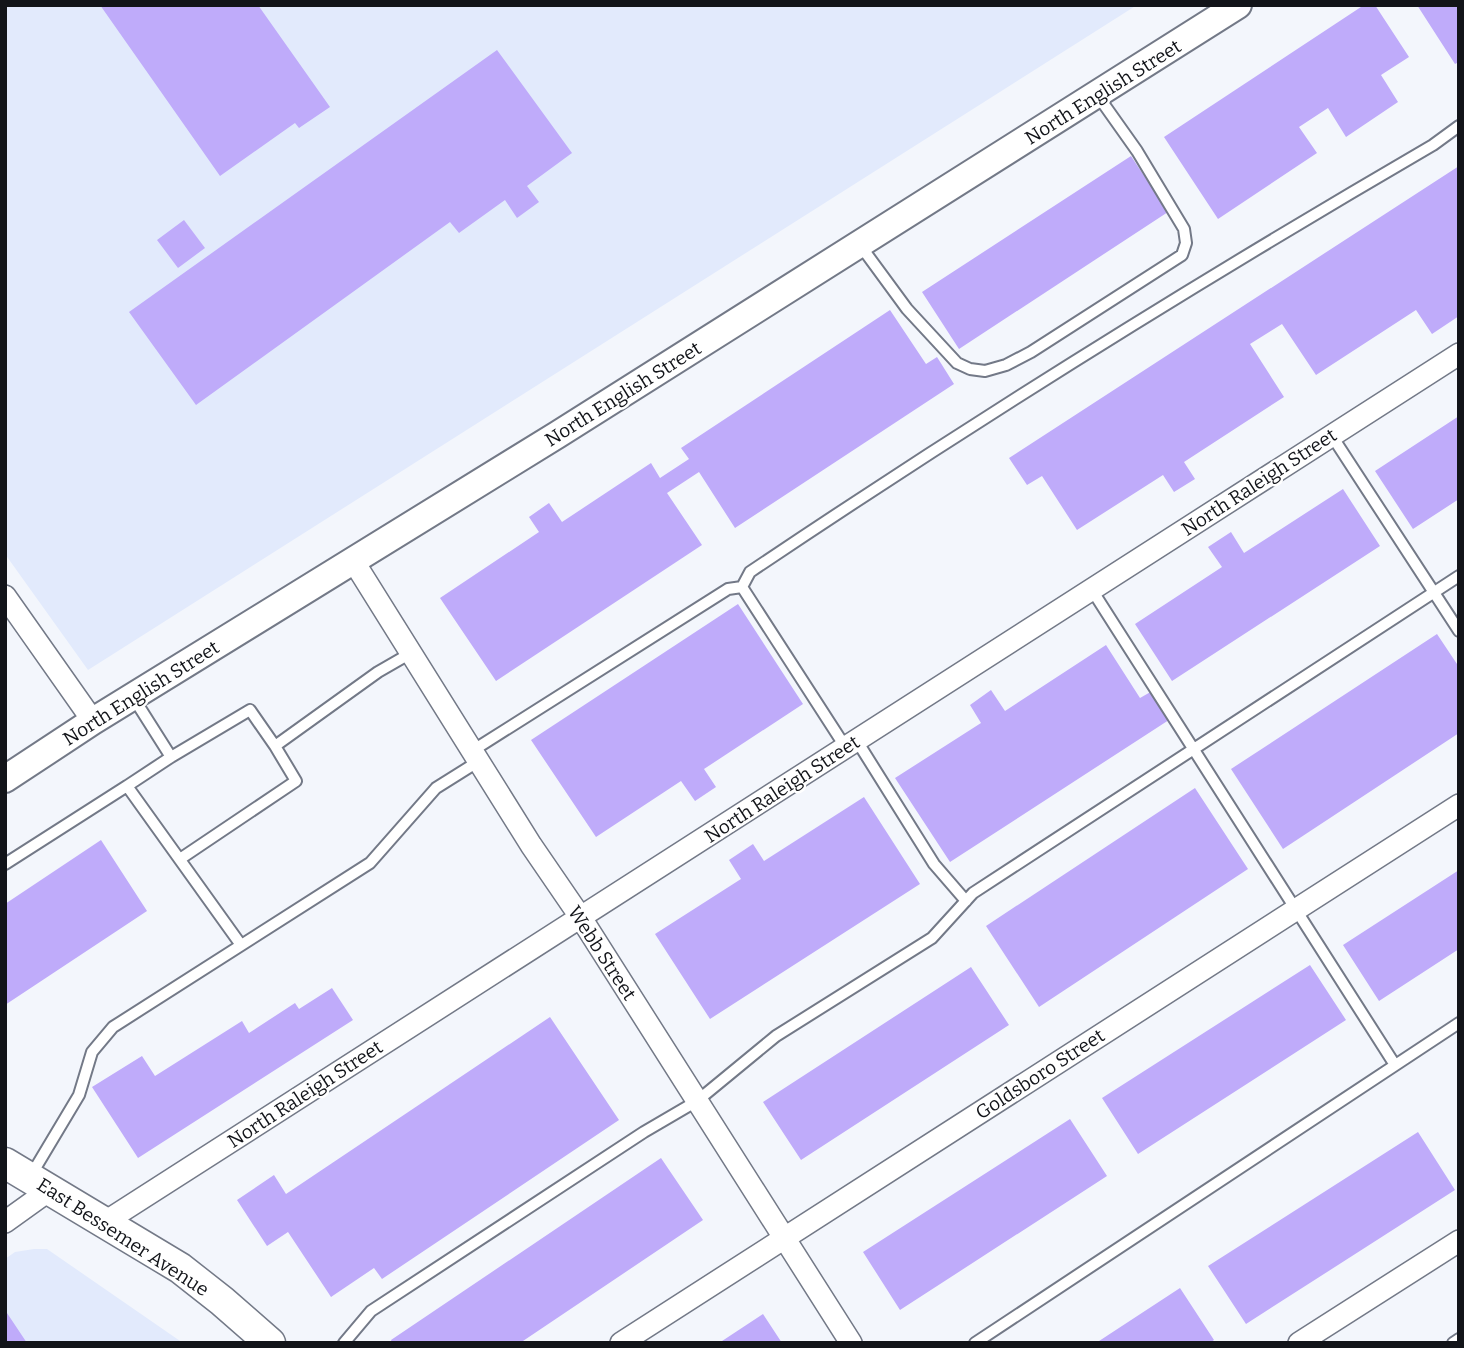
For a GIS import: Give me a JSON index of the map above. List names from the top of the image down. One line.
{"streets":{"main road":["East Bessemer Avenue"],"street":["North English Street","North Raleigh Street","Webb Street","Goldsboro Street"]},"crossings":[["North English Street","Webb Street"],["North Raleigh Street","Webb Street"],["North Raleigh Street","East Bessemer Avenue"],["Webb Street","Goldsboro Street"]]}
